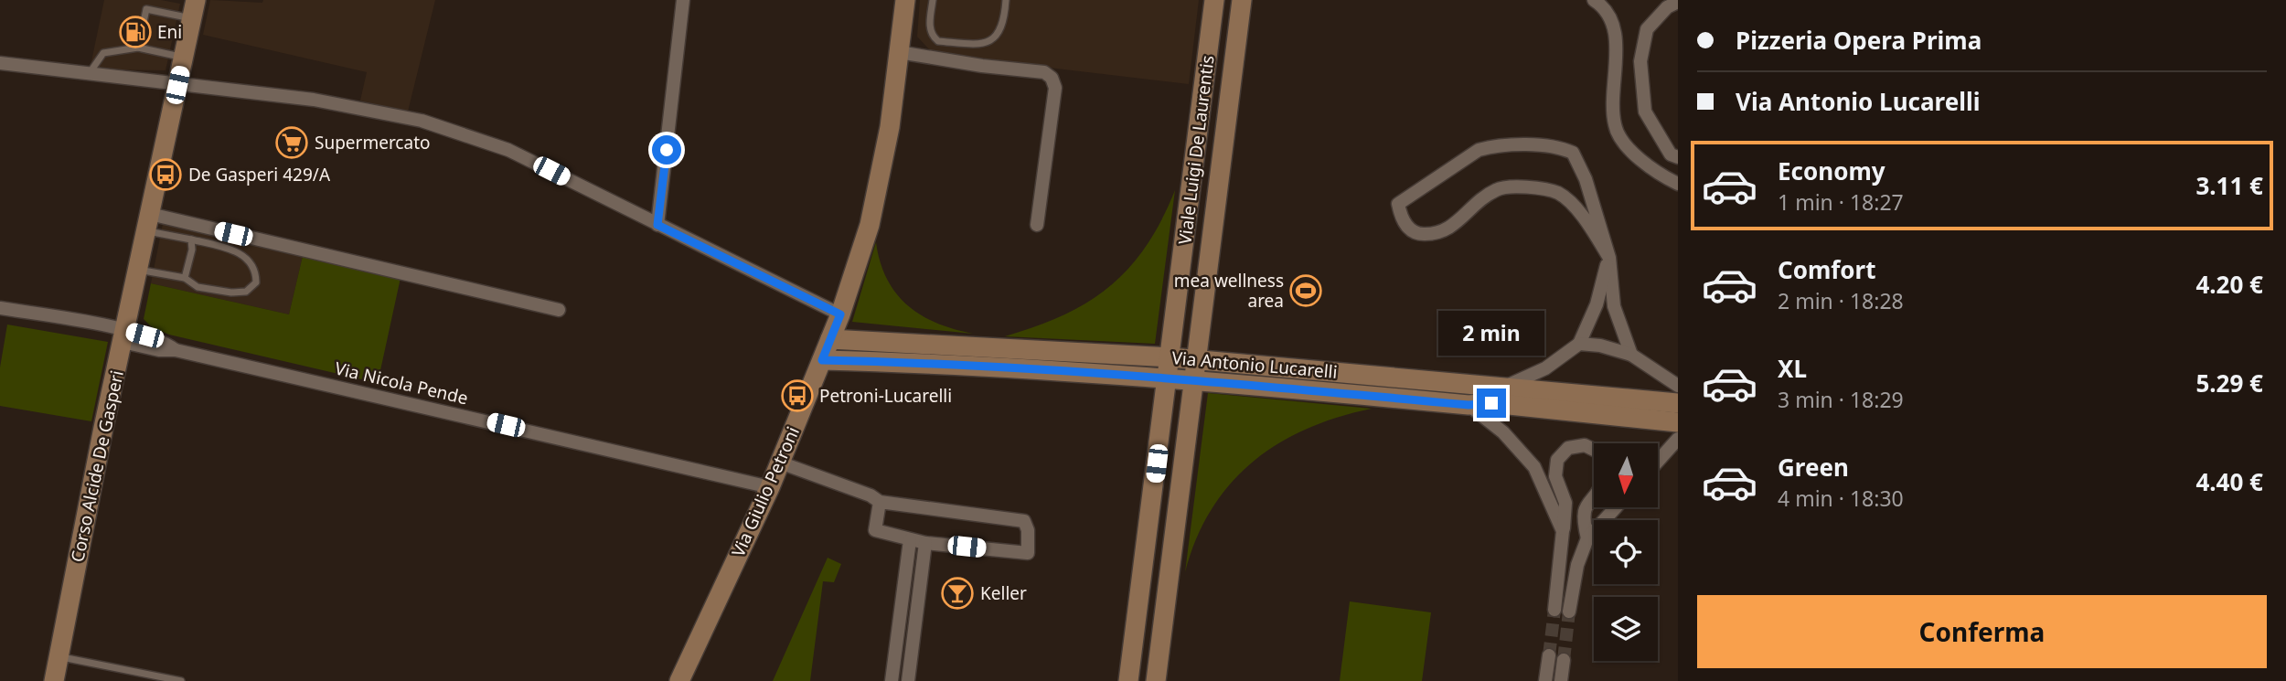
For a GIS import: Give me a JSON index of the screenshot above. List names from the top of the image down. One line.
{"streets":{"street":["Viale Luigi De Laurentis","Via Antonio Lucarelli","Via Nicola Pende","Corso Alcide De Gasperi","Via Giulio Petroni"]},"crossings":[["Viale Luigi De Laurentis","Via Antonio Lucarelli"],["Via Antonio Lucarelli","Via Giulio Petroni"],["Via Nicola Pende","Corso Alcide De Gasperi"],["Via Nicola Pende","Via Giulio Petroni"]],"places":{"fuel station":["Eni"],"supermarket":["Supermercato"],"bus stop":["De Gasperi 429/A","Petroni-Lucarelli"],"sports":["mea wellness area"],"bar":["Keller"]},"north":"bottom","page":{"banner":["Pizzeria Opera Prima","Via Antonio Lucarelli"],"list":[{"name":"Economy","note":"1 min · 18:27","value":"3.11 €"},{"name":"Comfort","note":"2 min · 18:28","value":"4.20 €"},{"name":"XL","note":"3 min · 18:29","value":"5.29 €"},{"name":"Green","note":"4 min · 18:30","value":"4.40 €"}],"bubble":"2 min","buttons":"Conferma"}}
